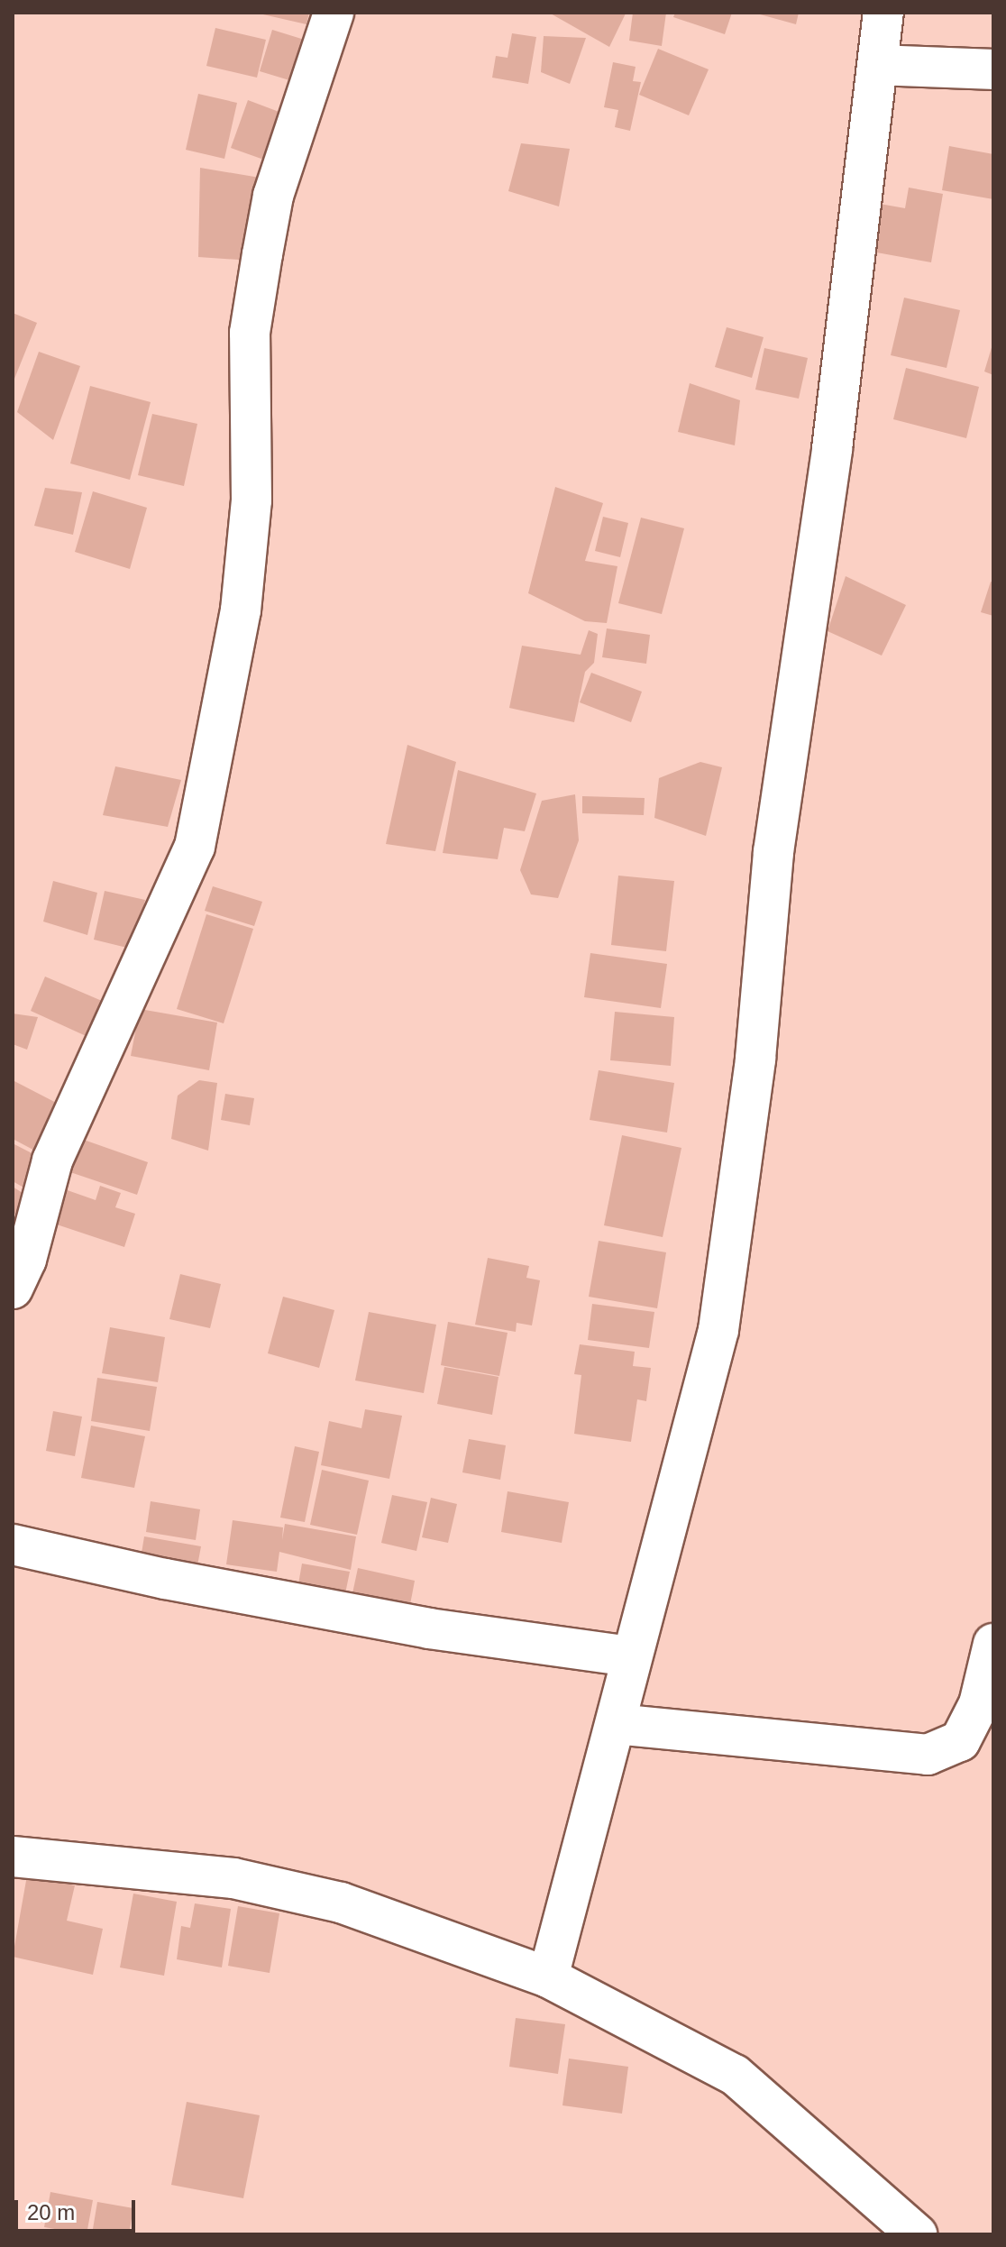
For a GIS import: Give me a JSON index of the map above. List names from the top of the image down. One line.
{"scale_bar":"20 m"}
